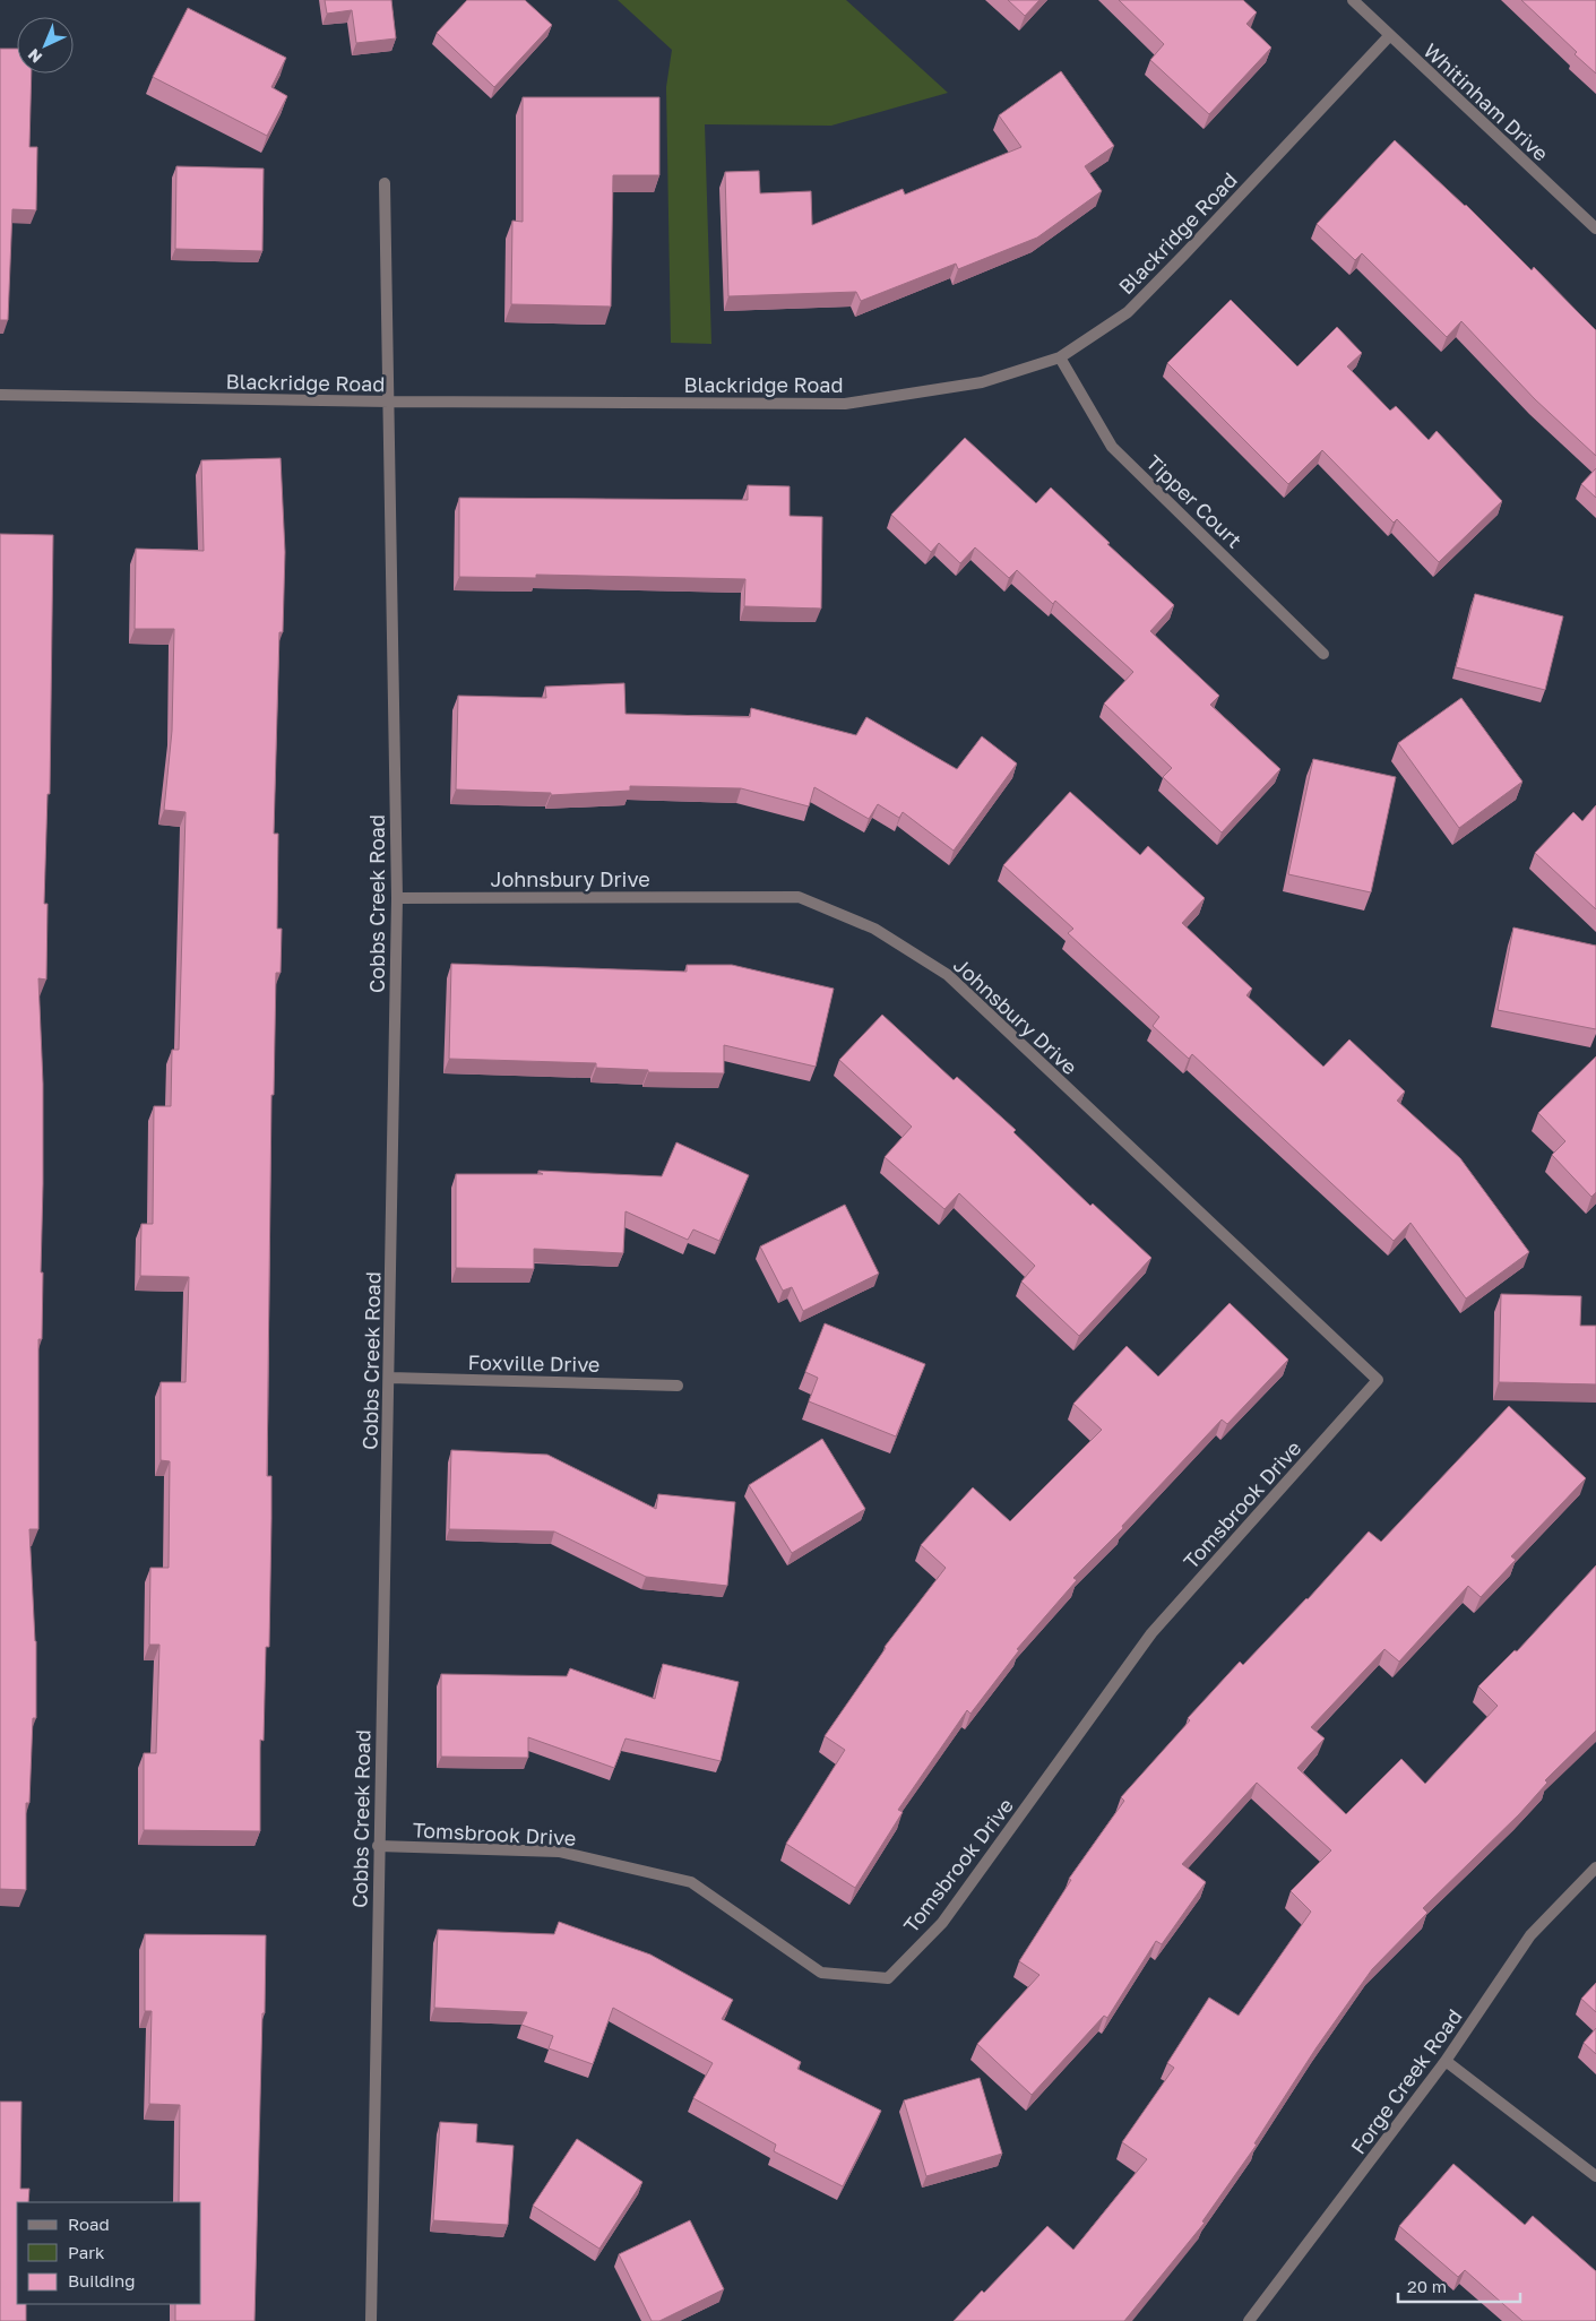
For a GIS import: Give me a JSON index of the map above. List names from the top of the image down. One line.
{"streets":{"street":["Whitinham Drive","Blackridge Road","Tipper Court","Johnsbury Drive","Cobbs Creek Road","Foxville Drive","Tomsbrook Drive","Forge Creek Road"]},"crossings":[["Whitinham Drive","Blackridge Road"],["Blackridge Road","Tipper Court"],["Blackridge Road","Cobbs Creek Road"],["Johnsbury Drive","Cobbs Creek Road"],["Johnsbury Drive","Tomsbrook Drive"],["Cobbs Creek Road","Foxville Drive"],["Cobbs Creek Road","Tomsbrook Drive"]],"legend":["Road","Park","Building"],"scale_bar":"20 m","north":"bottom left"}
